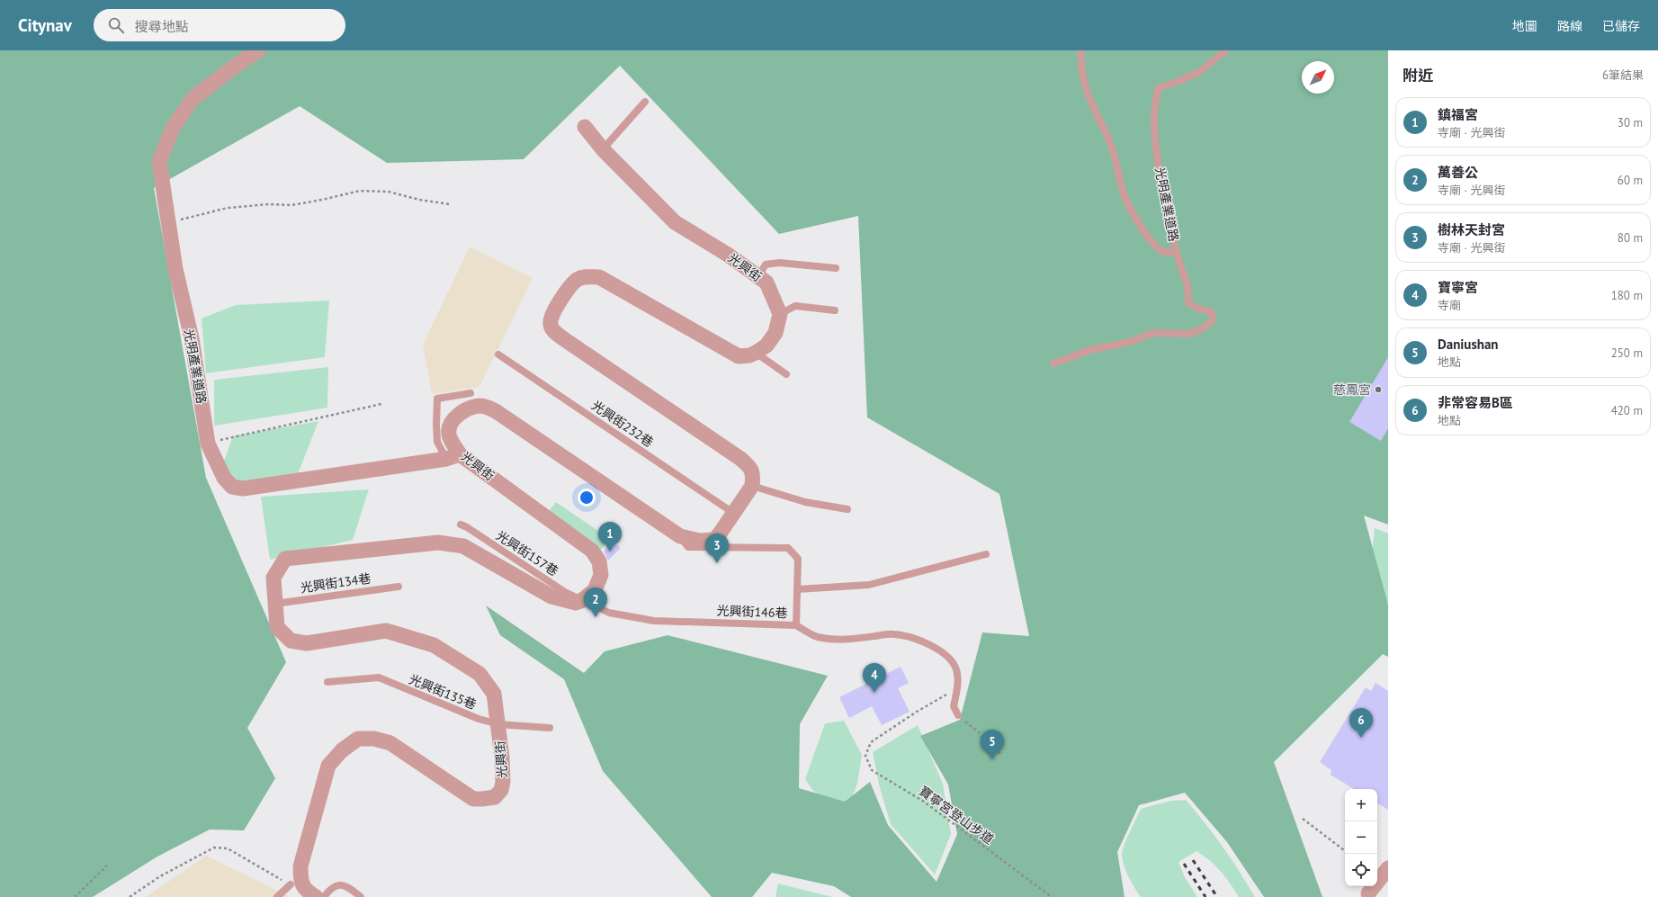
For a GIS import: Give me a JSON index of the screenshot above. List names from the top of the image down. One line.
{"streets":{"street":["光明產業道路","光興街"],"lane":["光興街232巷","光興街157巷","光興街134巷","光興街146巷","光興街135巷"],"path":["寶寧宮登山步道"]},"crossings":[["光明產業道路","光興街"],["光興街","光興街232巷"],["光興街","光興街157巷"],["光興街","光興街134巷"],["光興街","光興街146巷"],["光興街","光興街135巷"],["光興街157巷","光興街146巷"]],"places":["慈鳳宮"],"north":"top right","page":{"header":"Citynav","search":"搜尋地點","nav":["地圖","路線","已儲存"],"heading":["附近","6筆結果"],"list":[{"mark":"1","name":"鎮福宮","note":"寺廟 · 光興街","value":"30 m"},{"mark":"2","name":"萬善公","note":"寺廟 · 光興街","value":"60 m"},{"mark":"3","name":"樹林天封宮","note":"寺廟 · 光興街","value":"80 m"},{"mark":"4","name":"寶寧宮","note":"寺廟","value":"180 m"},{"mark":"5","name":"Daniushan","note":"地點","value":"250 m"},{"mark":"6","name":"非常容易B區","note":"地點","value":"420 m"}],"pins":["1","3","2","4","6","5"],"map_buttons":["+","−"]}}
